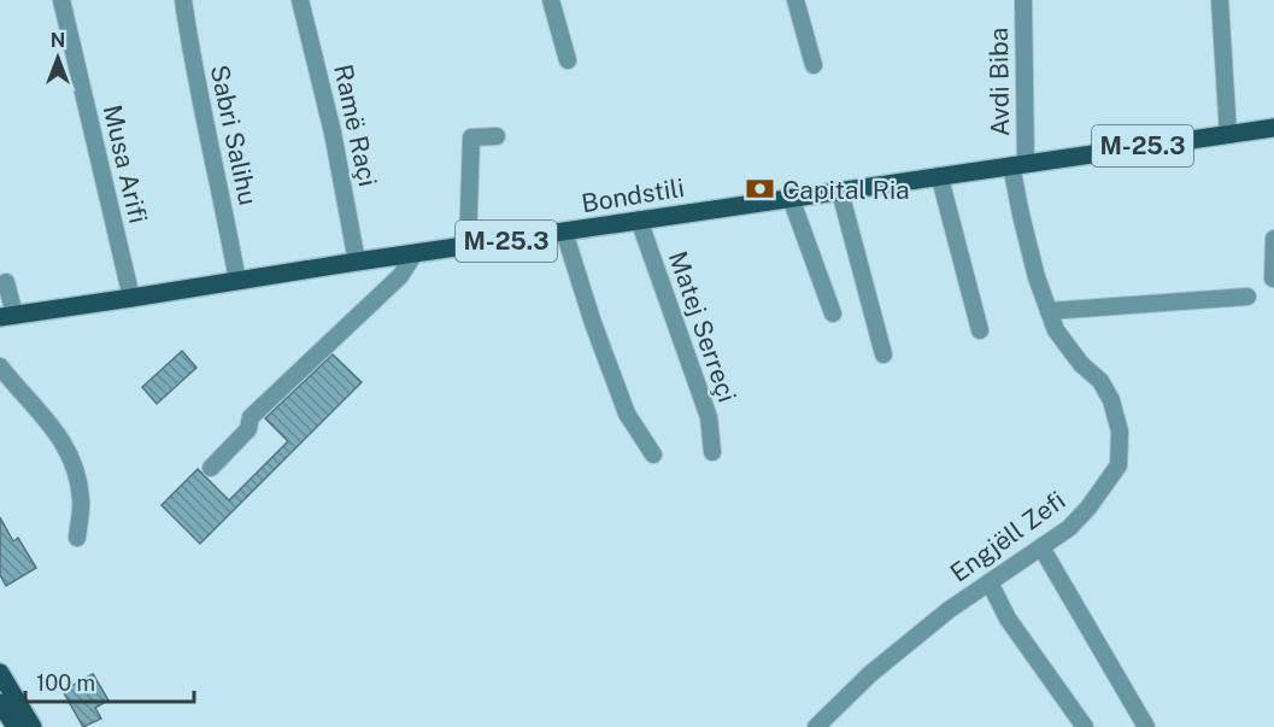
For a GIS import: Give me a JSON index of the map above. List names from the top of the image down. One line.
{"streets":{"main road":["M-25.3","Bondstili"],"street":["Avdi Biba","Ramë Raçi","Sabri Salihu","Musa Arifi","Matej Serreçi","Engjëll Zefi"]},"crossings":[["Avdi Biba","Bondstili"],["Avdi Biba","Engjëll Zefi"],["Ramë Raçi","Bondstili"],["Sabri Salihu","Bondstili"],["Musa Arifi","Bondstili"],["Bondstili","Matej Serreçi"],["Bondstili","Engjëll Zefi"]],"places":{"bank":["Capital Ria"]},"scale_bar":"100 m","north":"top"}
